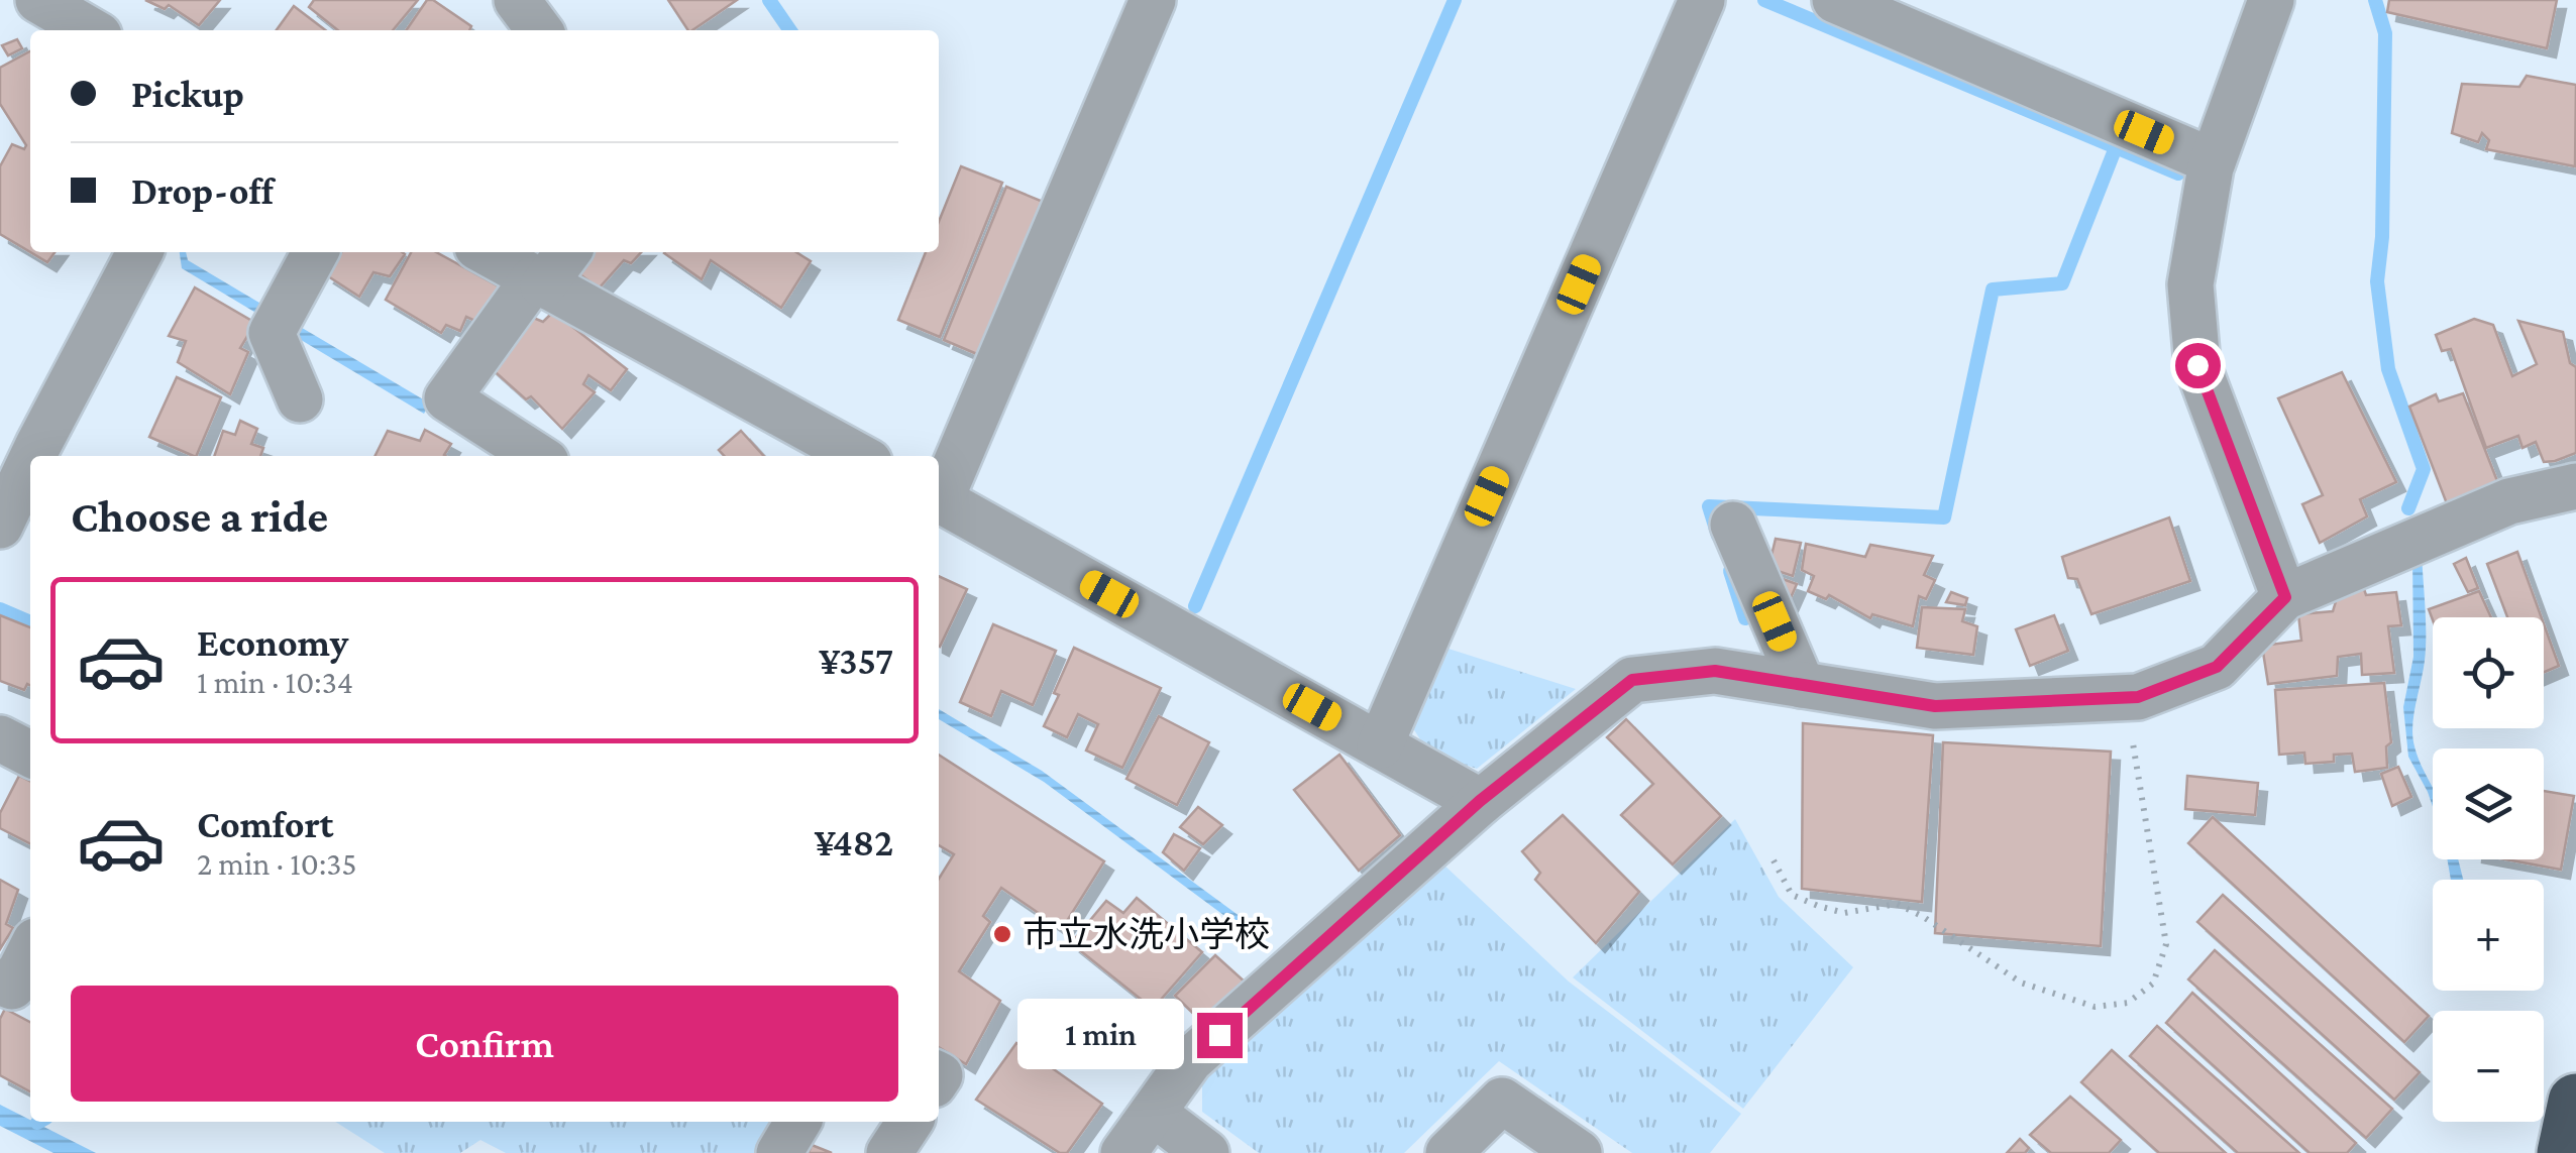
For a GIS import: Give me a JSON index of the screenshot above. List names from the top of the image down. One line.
{"places":["市立水洗小学校"],"page":{"banner":["Pickup","Drop-off"],"heading":"Choose a ride","list":[{"name":"Economy","note":"1 min · 10:34","value":"¥357"},{"name":"Comfort","note":"2 min · 10:35","value":"¥482"}],"map_buttons":["+","−"],"buttons":"Confirm","bubble":"1 min"}}
